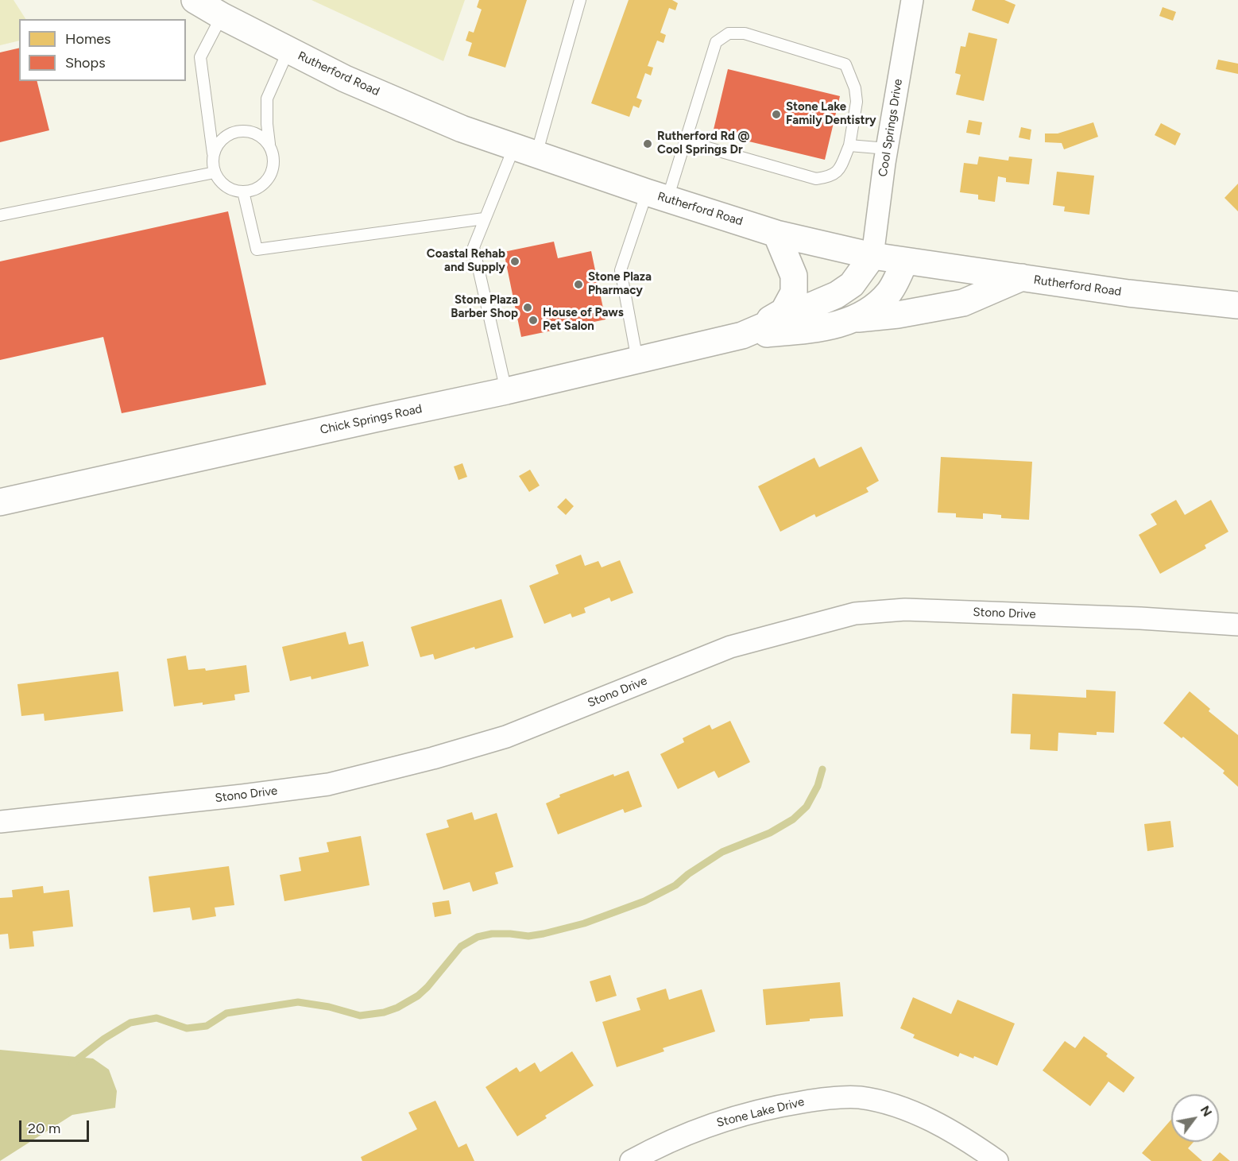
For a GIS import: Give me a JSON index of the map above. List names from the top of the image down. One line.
{"streets":{"street":["Rutherford Road","Cool Springs Drive","Chick Springs Road","Stono Drive","Stone Lake Drive"]},"crossings":[["Rutherford Road","Cool Springs Drive"],["Rutherford Road","Chick Springs Road"],["Cool Springs Drive","Chick Springs Road"]],"places":["Stone Lake Family Dentistry","Rutherford Rd @ Cool Springs Dr","Coastal Rehab and Supply","Stone Plaza Pharmacy","Stone Plaza Barber Shop","House of Paws Pet Salon"],"legend":["Homes","Shops"],"scale_bar":"20 m","north":"top right"}
